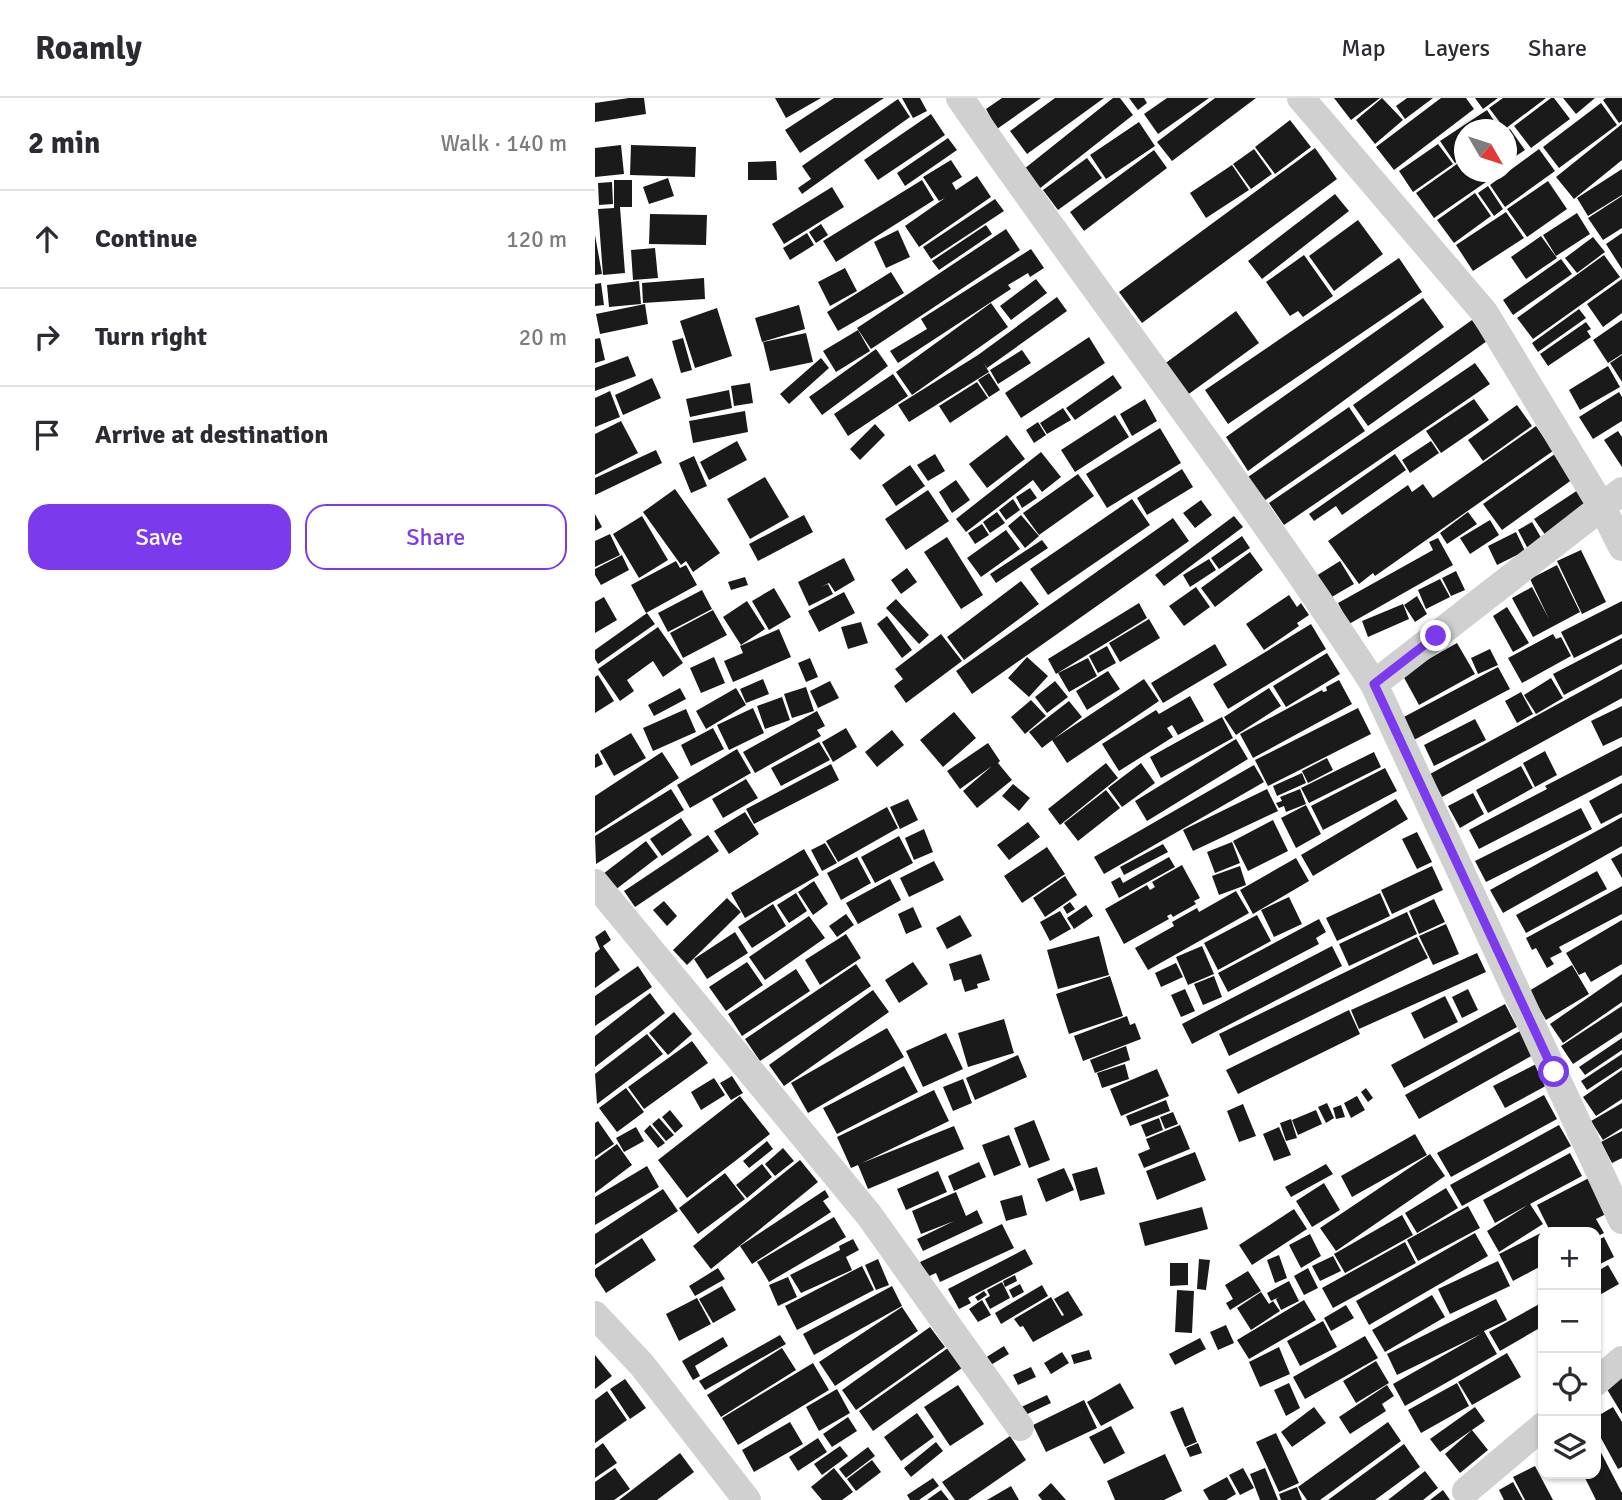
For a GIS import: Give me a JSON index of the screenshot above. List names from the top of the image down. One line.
{"north":"bottom right","page":{"header":"Roamly","nav":["Map","Layers","Share"],"heading":["2 min","Walk · 140 m"],"list":[["Continue","120 m"],["Turn right","20 m"],"Arrive at destination"],"buttons":["Save","Share"],"map_buttons":["+","−"]}}
